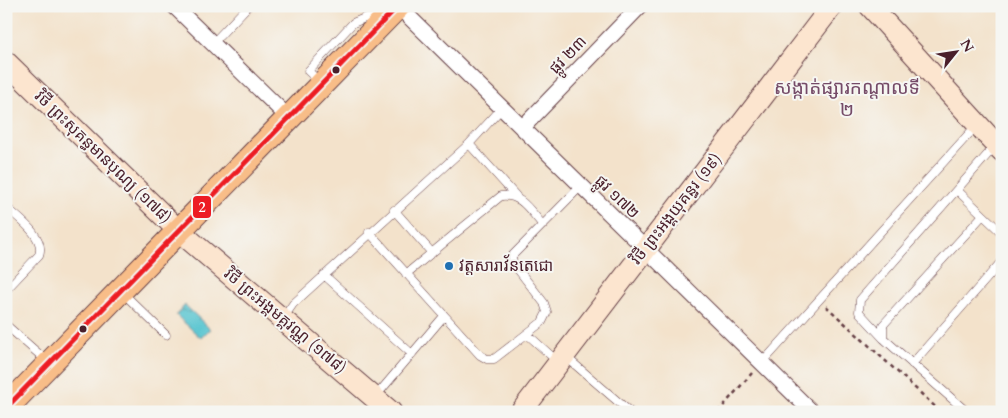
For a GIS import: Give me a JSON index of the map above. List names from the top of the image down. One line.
{"streets":{"street":["ផ្លូវ ២៣","វិថី ព្រះសុគន្ធមានបុណ្យ (១៧៨)","ផ្លូវ ១៧២","វិថី ព្រះអង្គយុគន្ធរ (១៩)","វិថី ព្រះអង្គមគ្គវណ្ណ (១៧៨)"]},"crossings":[["ផ្លូវ ២៣","ផ្លូវ ១៧២"],["វិថី ព្រះសុគន្ធមានបុណ្យ (១៧៨)","វិថី ព្រះអង្គមគ្គវណ្ណ (១៧៨)"],["ផ្លូវ ១៧២","វិថី ព្រះអង្គយុគន្ធរ (១៩)"]],"districts":["សង្កាត់ផ្សារកណ្ដាលទី ២"],"places":["វត្តសារាវ័នតេជោ"],"lines":["transit line 2"],"north":"top right"}
